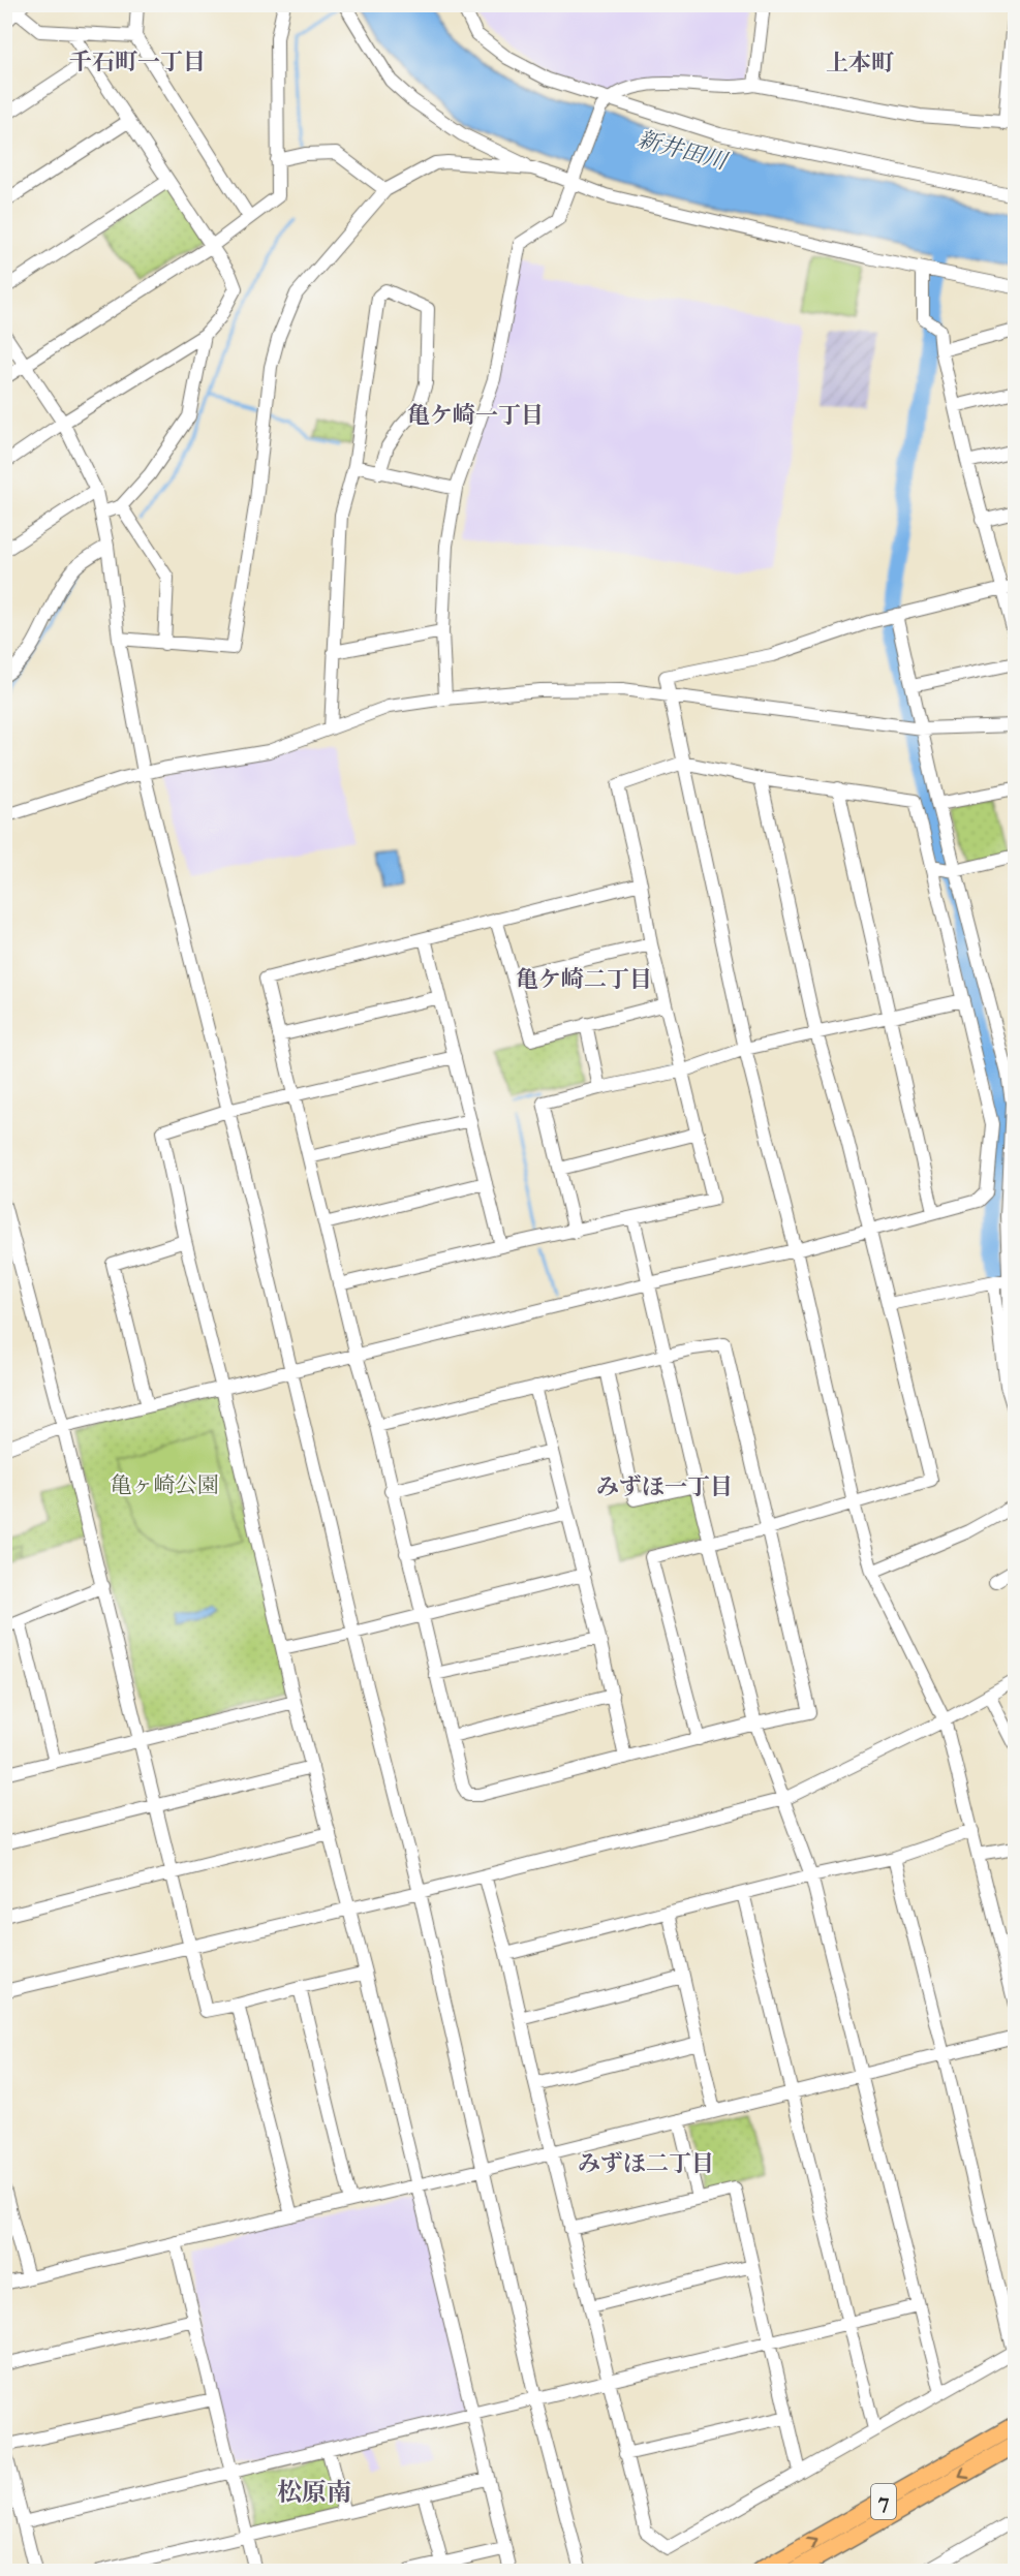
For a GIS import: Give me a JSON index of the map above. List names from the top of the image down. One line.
{"streets":{"highway":["7"]},"districts":["千石町一丁目","上本町","亀ケ崎一丁目","亀ケ崎二丁目","みずほ一丁目","みずほ二丁目","松原南"],"water":["新井田川"],"parks":["亀ヶ崎公園"]}
